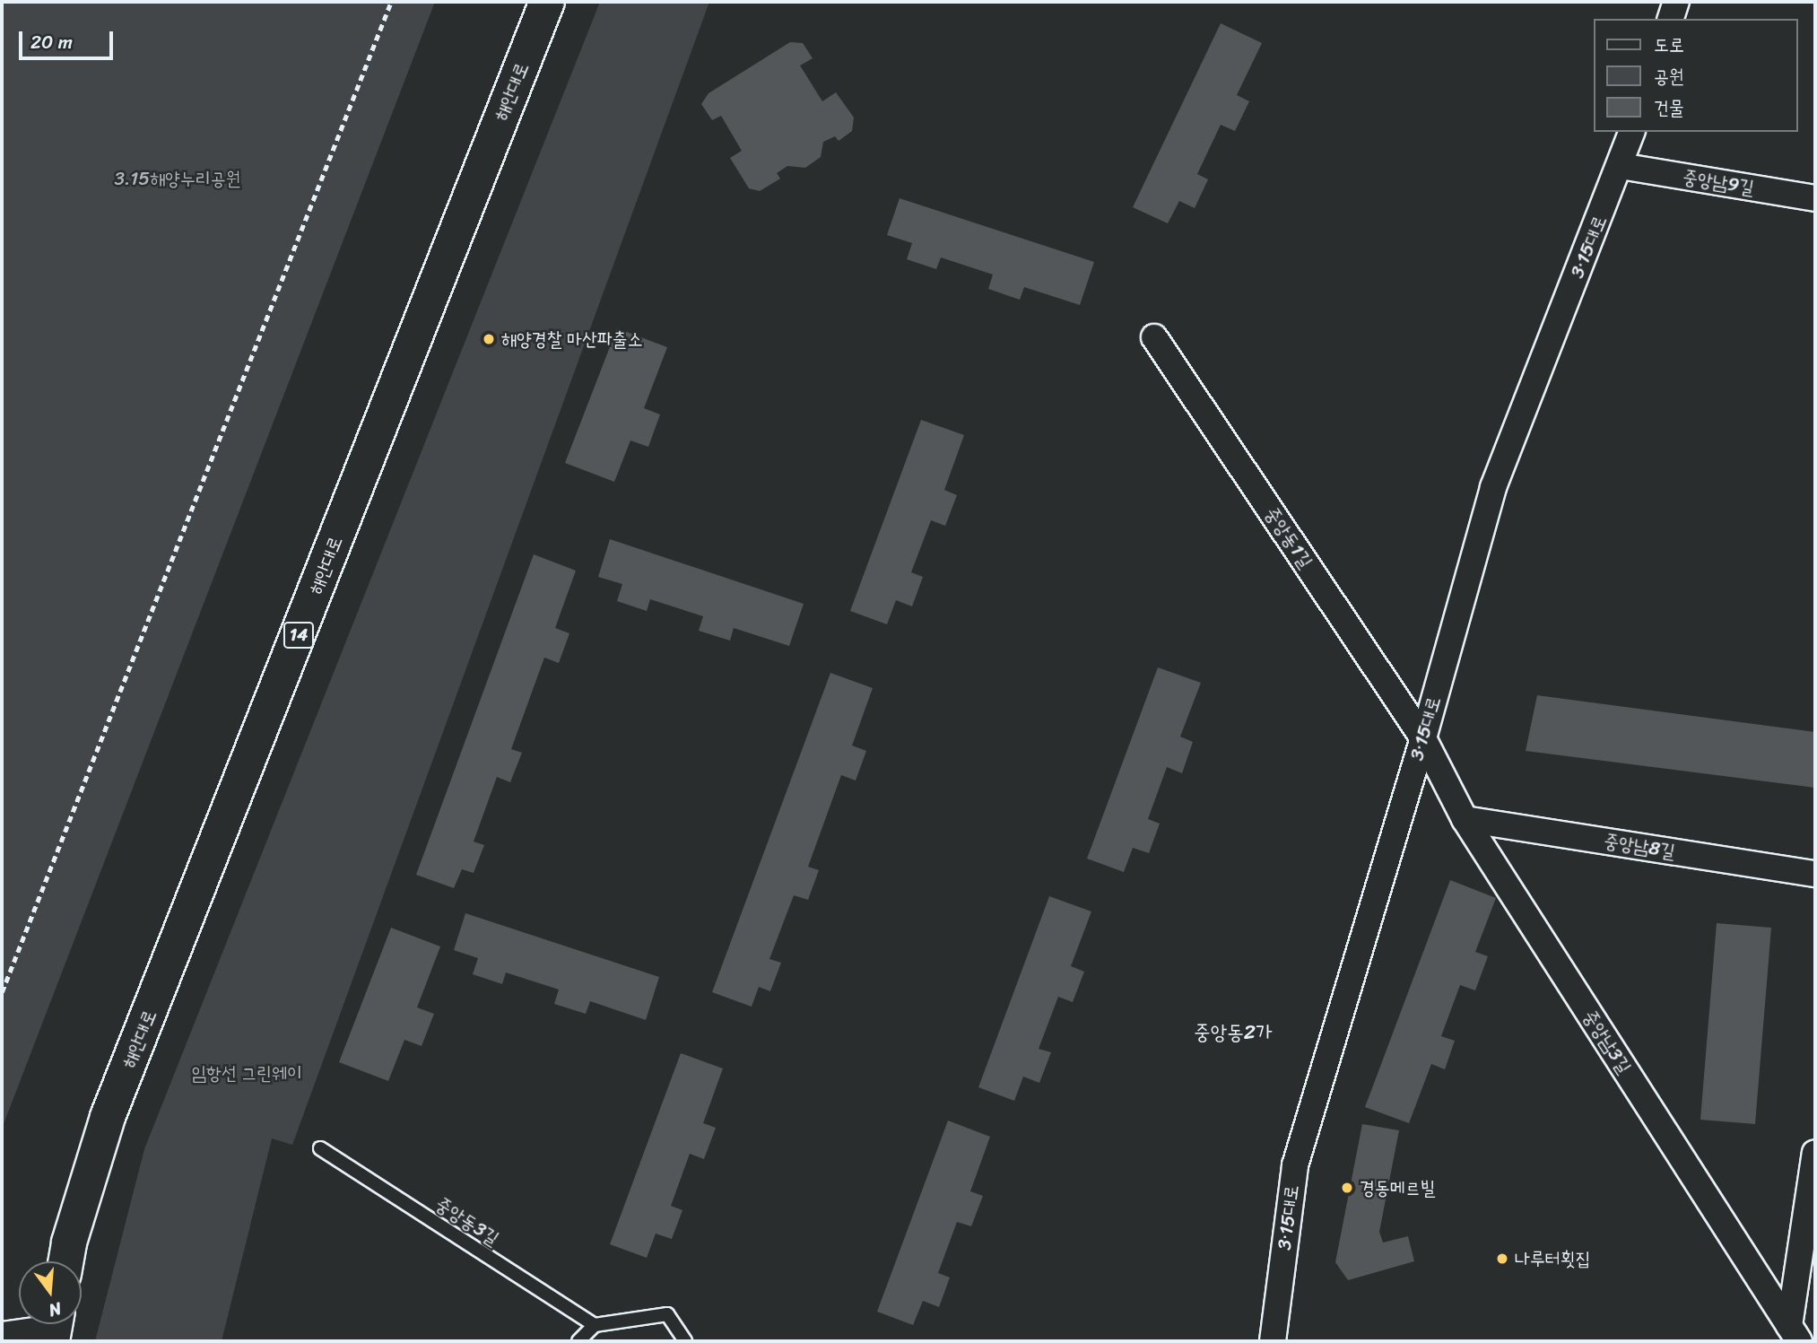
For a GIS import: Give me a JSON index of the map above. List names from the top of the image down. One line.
{"streets":{"main road":["해안대로","14"],"street":["중앙남9길","3·15대로","중앙동1길","중앙남8길","중앙남3길"],"lane":["중앙동3길"]},"crossings":[["중앙남9길","3·15대로"],["3·15대로","중앙동1길"],["3·15대로","중앙남3길"],["중앙동1길","중앙남3길"],["중앙남8길","중앙남3길"]],"districts":["중앙동2가"],"parks":["3.15해양누리공원","임항선 그린웨이"],"places":["해양경찰 마산파출소","경동메르빌","나루터횟집"],"legend":["도로","공원","건물"],"scale_bar":"20 m","north":"bottom"}
